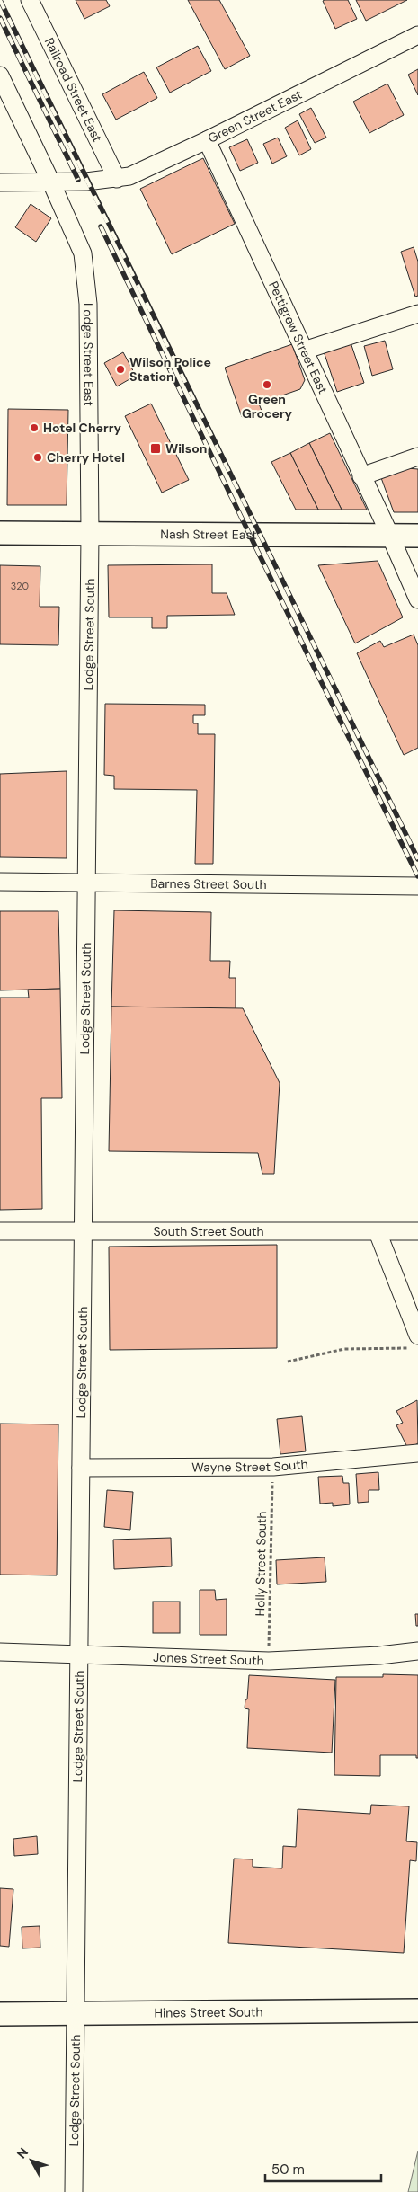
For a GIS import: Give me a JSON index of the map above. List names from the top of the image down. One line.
{"streets":{"main road":["Nash Street East","Hines Street South"],"street":["Railroad Street East","Green Street East","Pettigrew Street East","Lodge Street East","Lodge Street South","Barnes Street South","South Street South","Wayne Street South","Jones Street South"],"path":["Holly Street South"]},"crossings":[["Railroad Street East","Green Street East"],["Green Street East","Pettigrew Street East"],["Green Street East","Lodge Street East"],["Pettigrew Street East","Nash Street East"],["Lodge Street East","Nash Street East"],["Lodge Street East","Lodge Street South"],["Nash Street East","Lodge Street South"],["Lodge Street South","Barnes Street South"],["Lodge Street South","South Street South"],["Lodge Street South","Wayne Street South"],["Lodge Street South","Jones Street South"],["Lodge Street South","Hines Street South"],["Wayne Street South","Holly Street South"],["Holly Street South","Jones Street South"]],"places":{"other":["Wilson Police Station","Green Grocery","Hotel Cherry","Cherry Hotel"],"transit":["Wilson"]},"house_numbers":["320"],"scale_bar":"50 m","north":"top left"}
